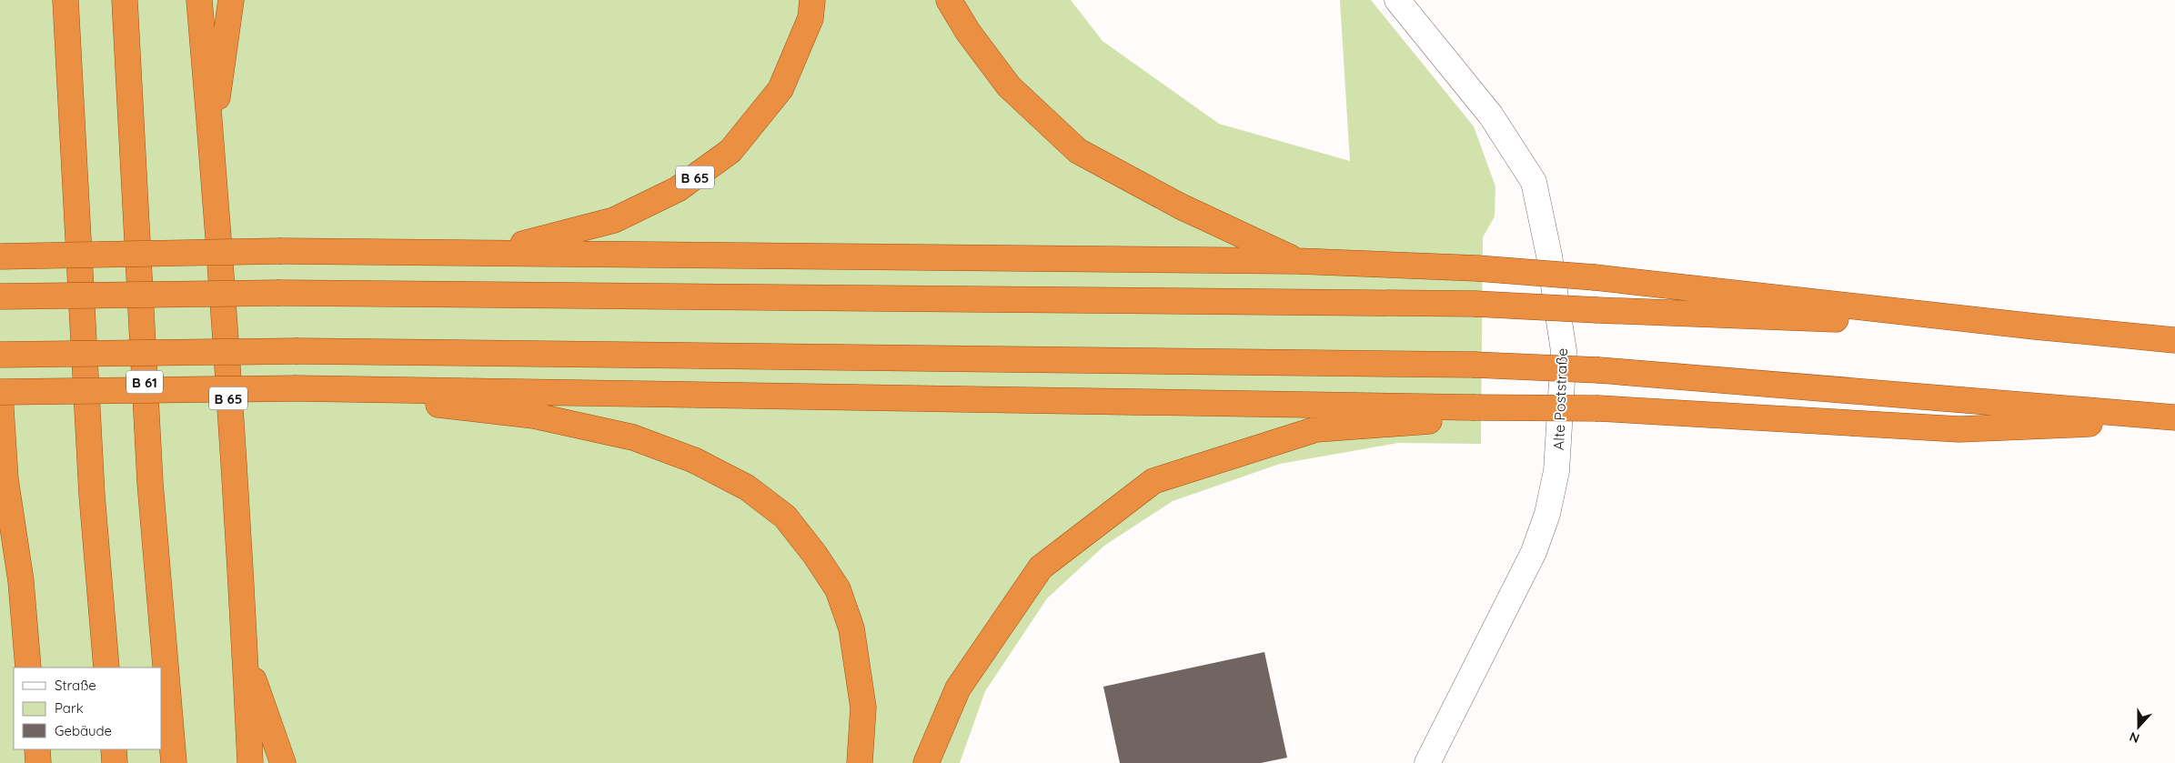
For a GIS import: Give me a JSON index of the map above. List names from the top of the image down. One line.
{"streets":{"highway":["B 65","B 61"],"street":["Alte Poststraße"]},"legend":["Straße","Park","Gebäude"],"north":"bottom"}
